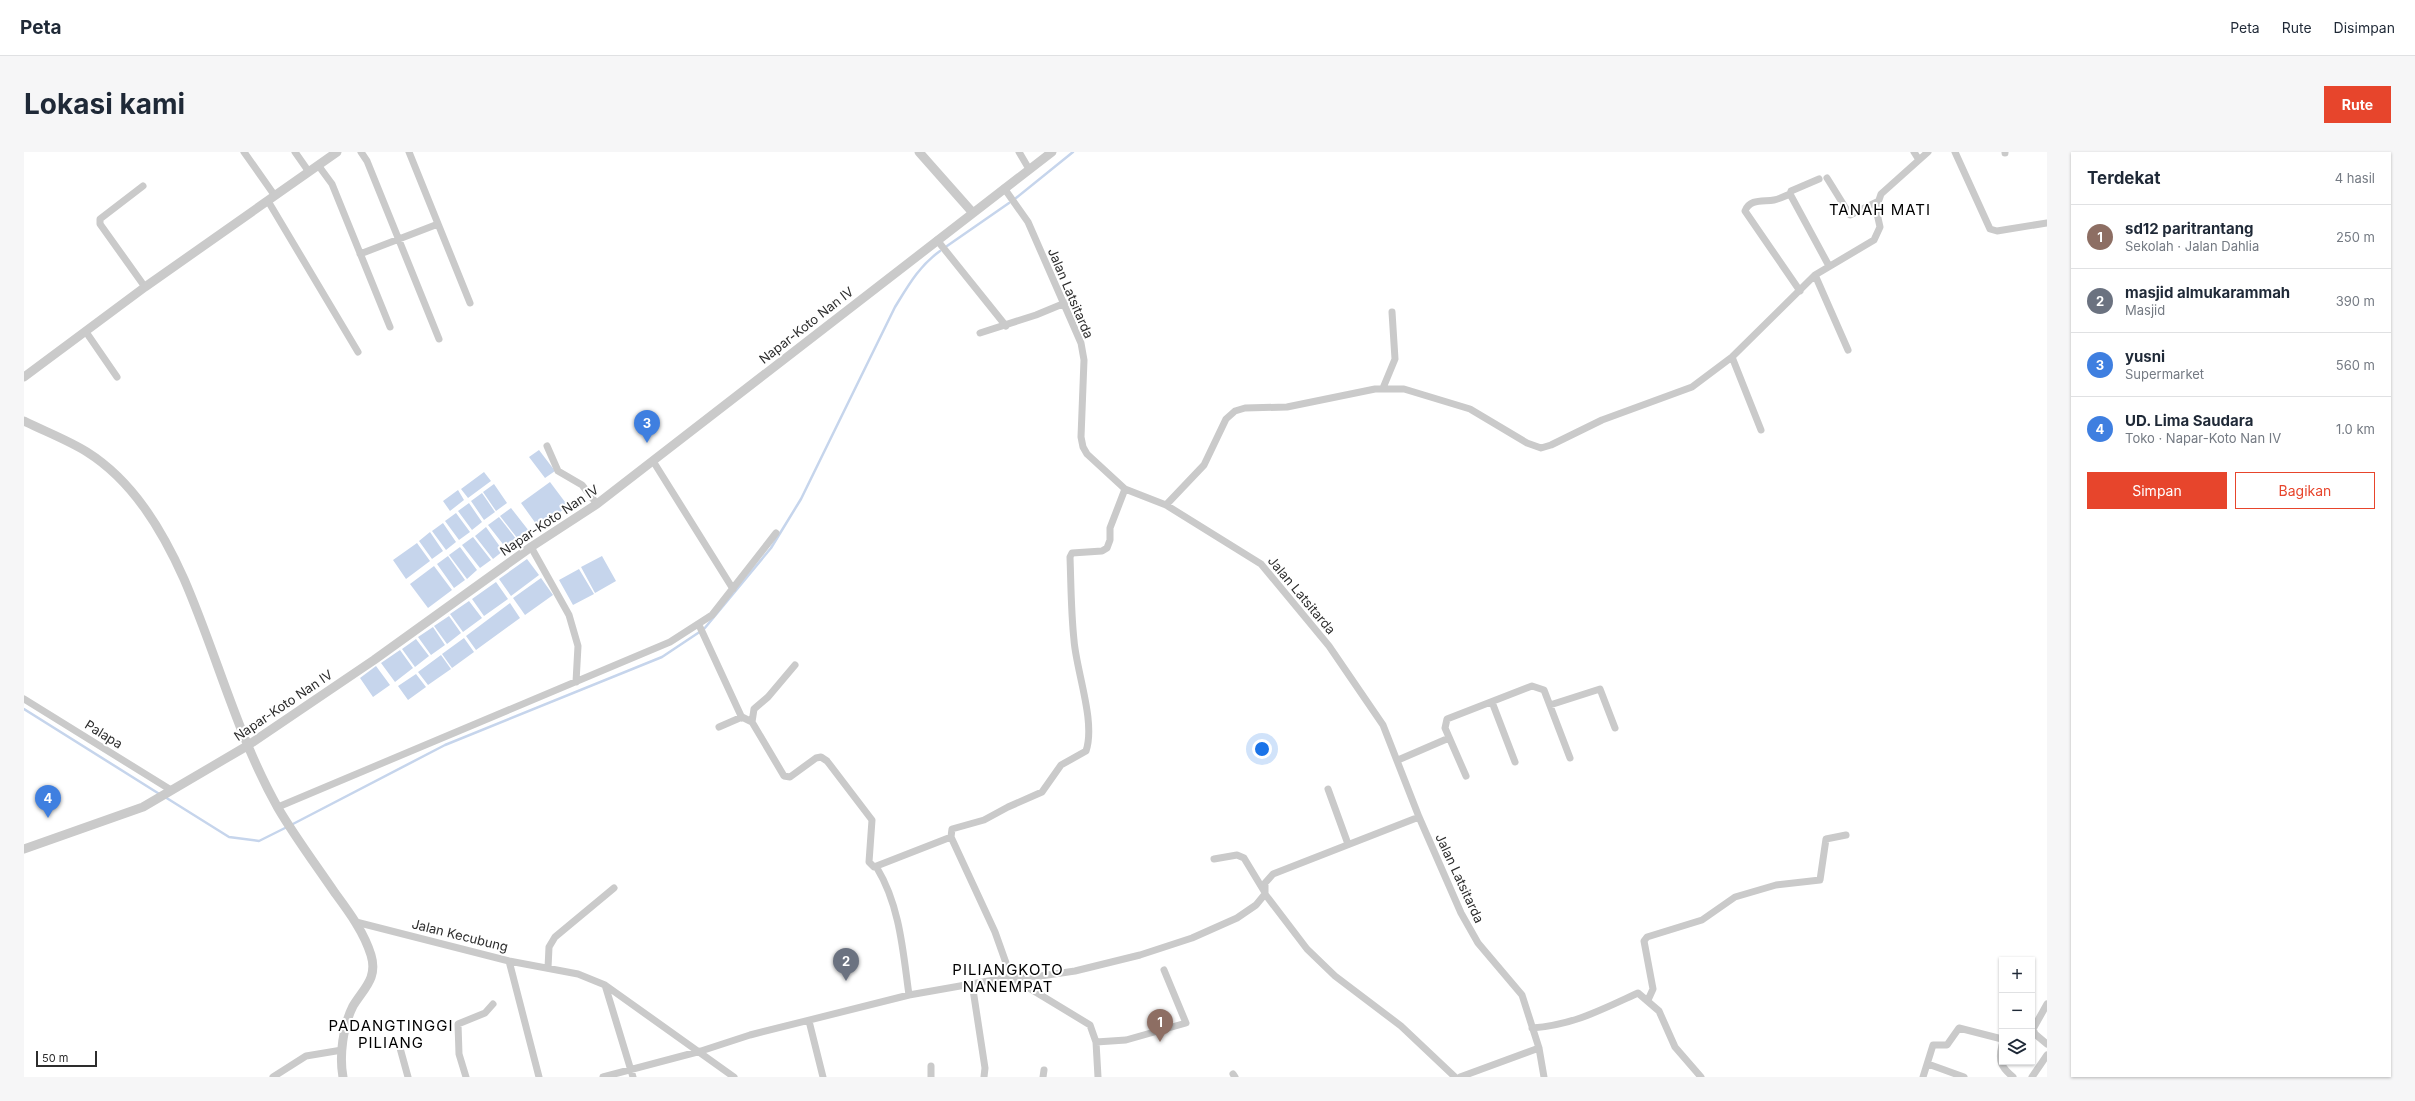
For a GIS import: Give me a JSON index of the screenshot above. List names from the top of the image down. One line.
{"streets":{"street":["Jalan Latsitarda","Napar-Koto Nan IV","Palapa","Jalan Kecubung"]},"crossings":[["Jalan Latsitarda","Napar-Koto Nan IV"],["Napar-Koto Nan IV","Palapa"]],"districts":["TANAH MATI","PILIANGKOTO NANEMPAT","PADANGTINGGI PILIANG"],"scale_bar":"50 m","page":{"header":"Peta","nav":["Peta","Rute","Disimpan"],"buttons":["Rute",["Simpan","Bagikan"]],"title":"Lokasi kami","heading":["Terdekat","4 hasil"],"list":[{"mark":"1","name":"sd12 paritrantang","note":"Sekolah · Jalan Dahlia","value":"250 m"},{"mark":"2","name":"masjid almukarammah","note":"Masjid","value":"390 m"},{"mark":"3","name":"yusni","note":"Supermarket","value":"560 m"},{"mark":"4","name":"UD. Lima Saudara","note":"Toko · Napar-Koto Nan IV","value":"1.0 km"}],"pins":["3","4","2","1"],"map_buttons":["+","−"],"scale":"50 m"}}
